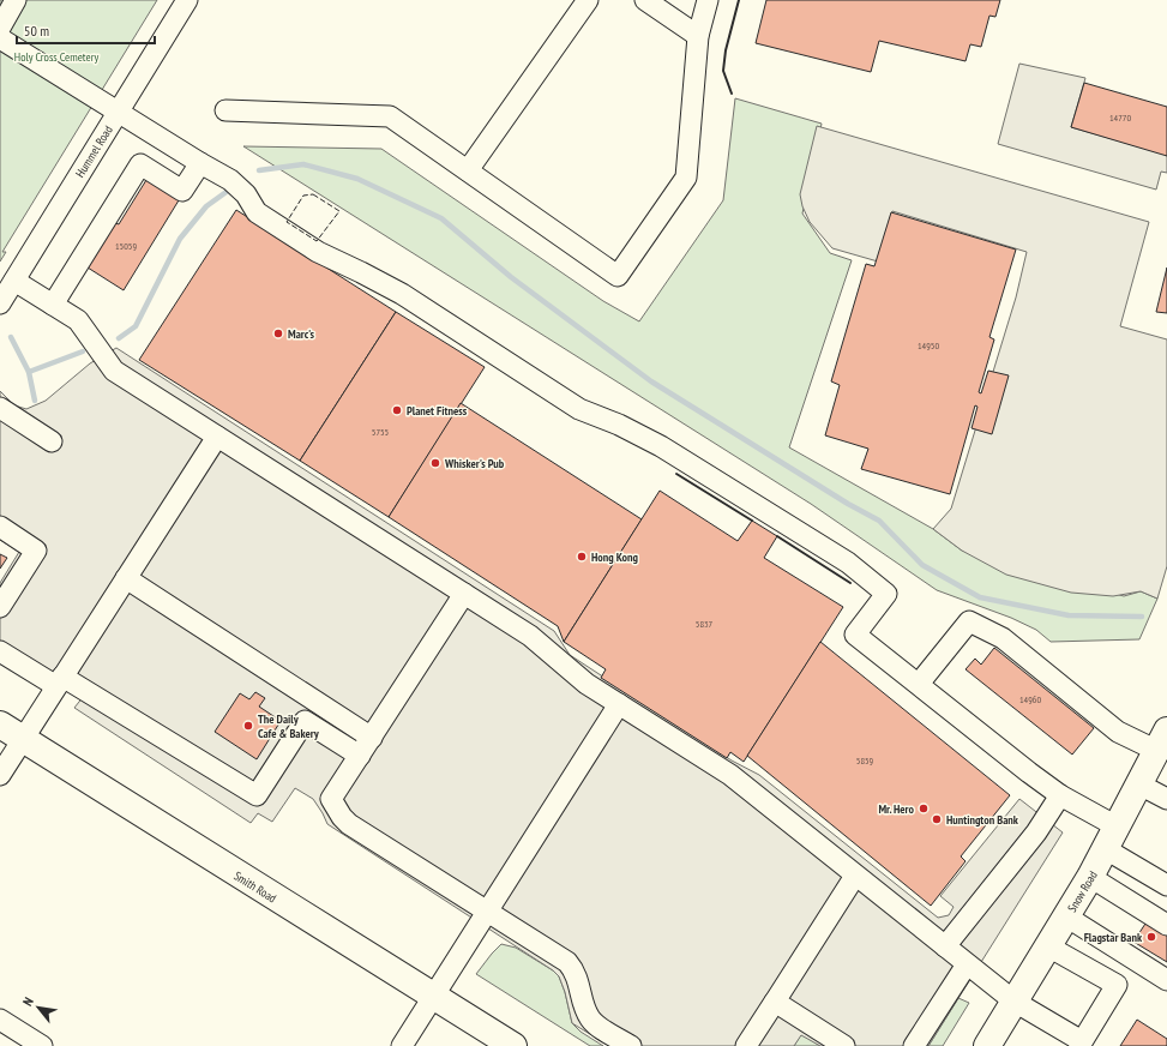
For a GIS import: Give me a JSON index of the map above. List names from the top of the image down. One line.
{"streets":{"main road":["Smith Road","Snow Road"],"street":["Hummel Road"]},"parks":["Holy Cross Cemetery"],"places":["Marc's","Planet Fitness","Whisker's Pub","Hong Kong","The Daily Cafe & Bakery","Mr. Hero","Huntington Bank","Flagstar Bank"],"house_numbers":["14770","15059","14950","5755","5837","14960","5859"],"scale_bar":"50 m","north":"top left"}
